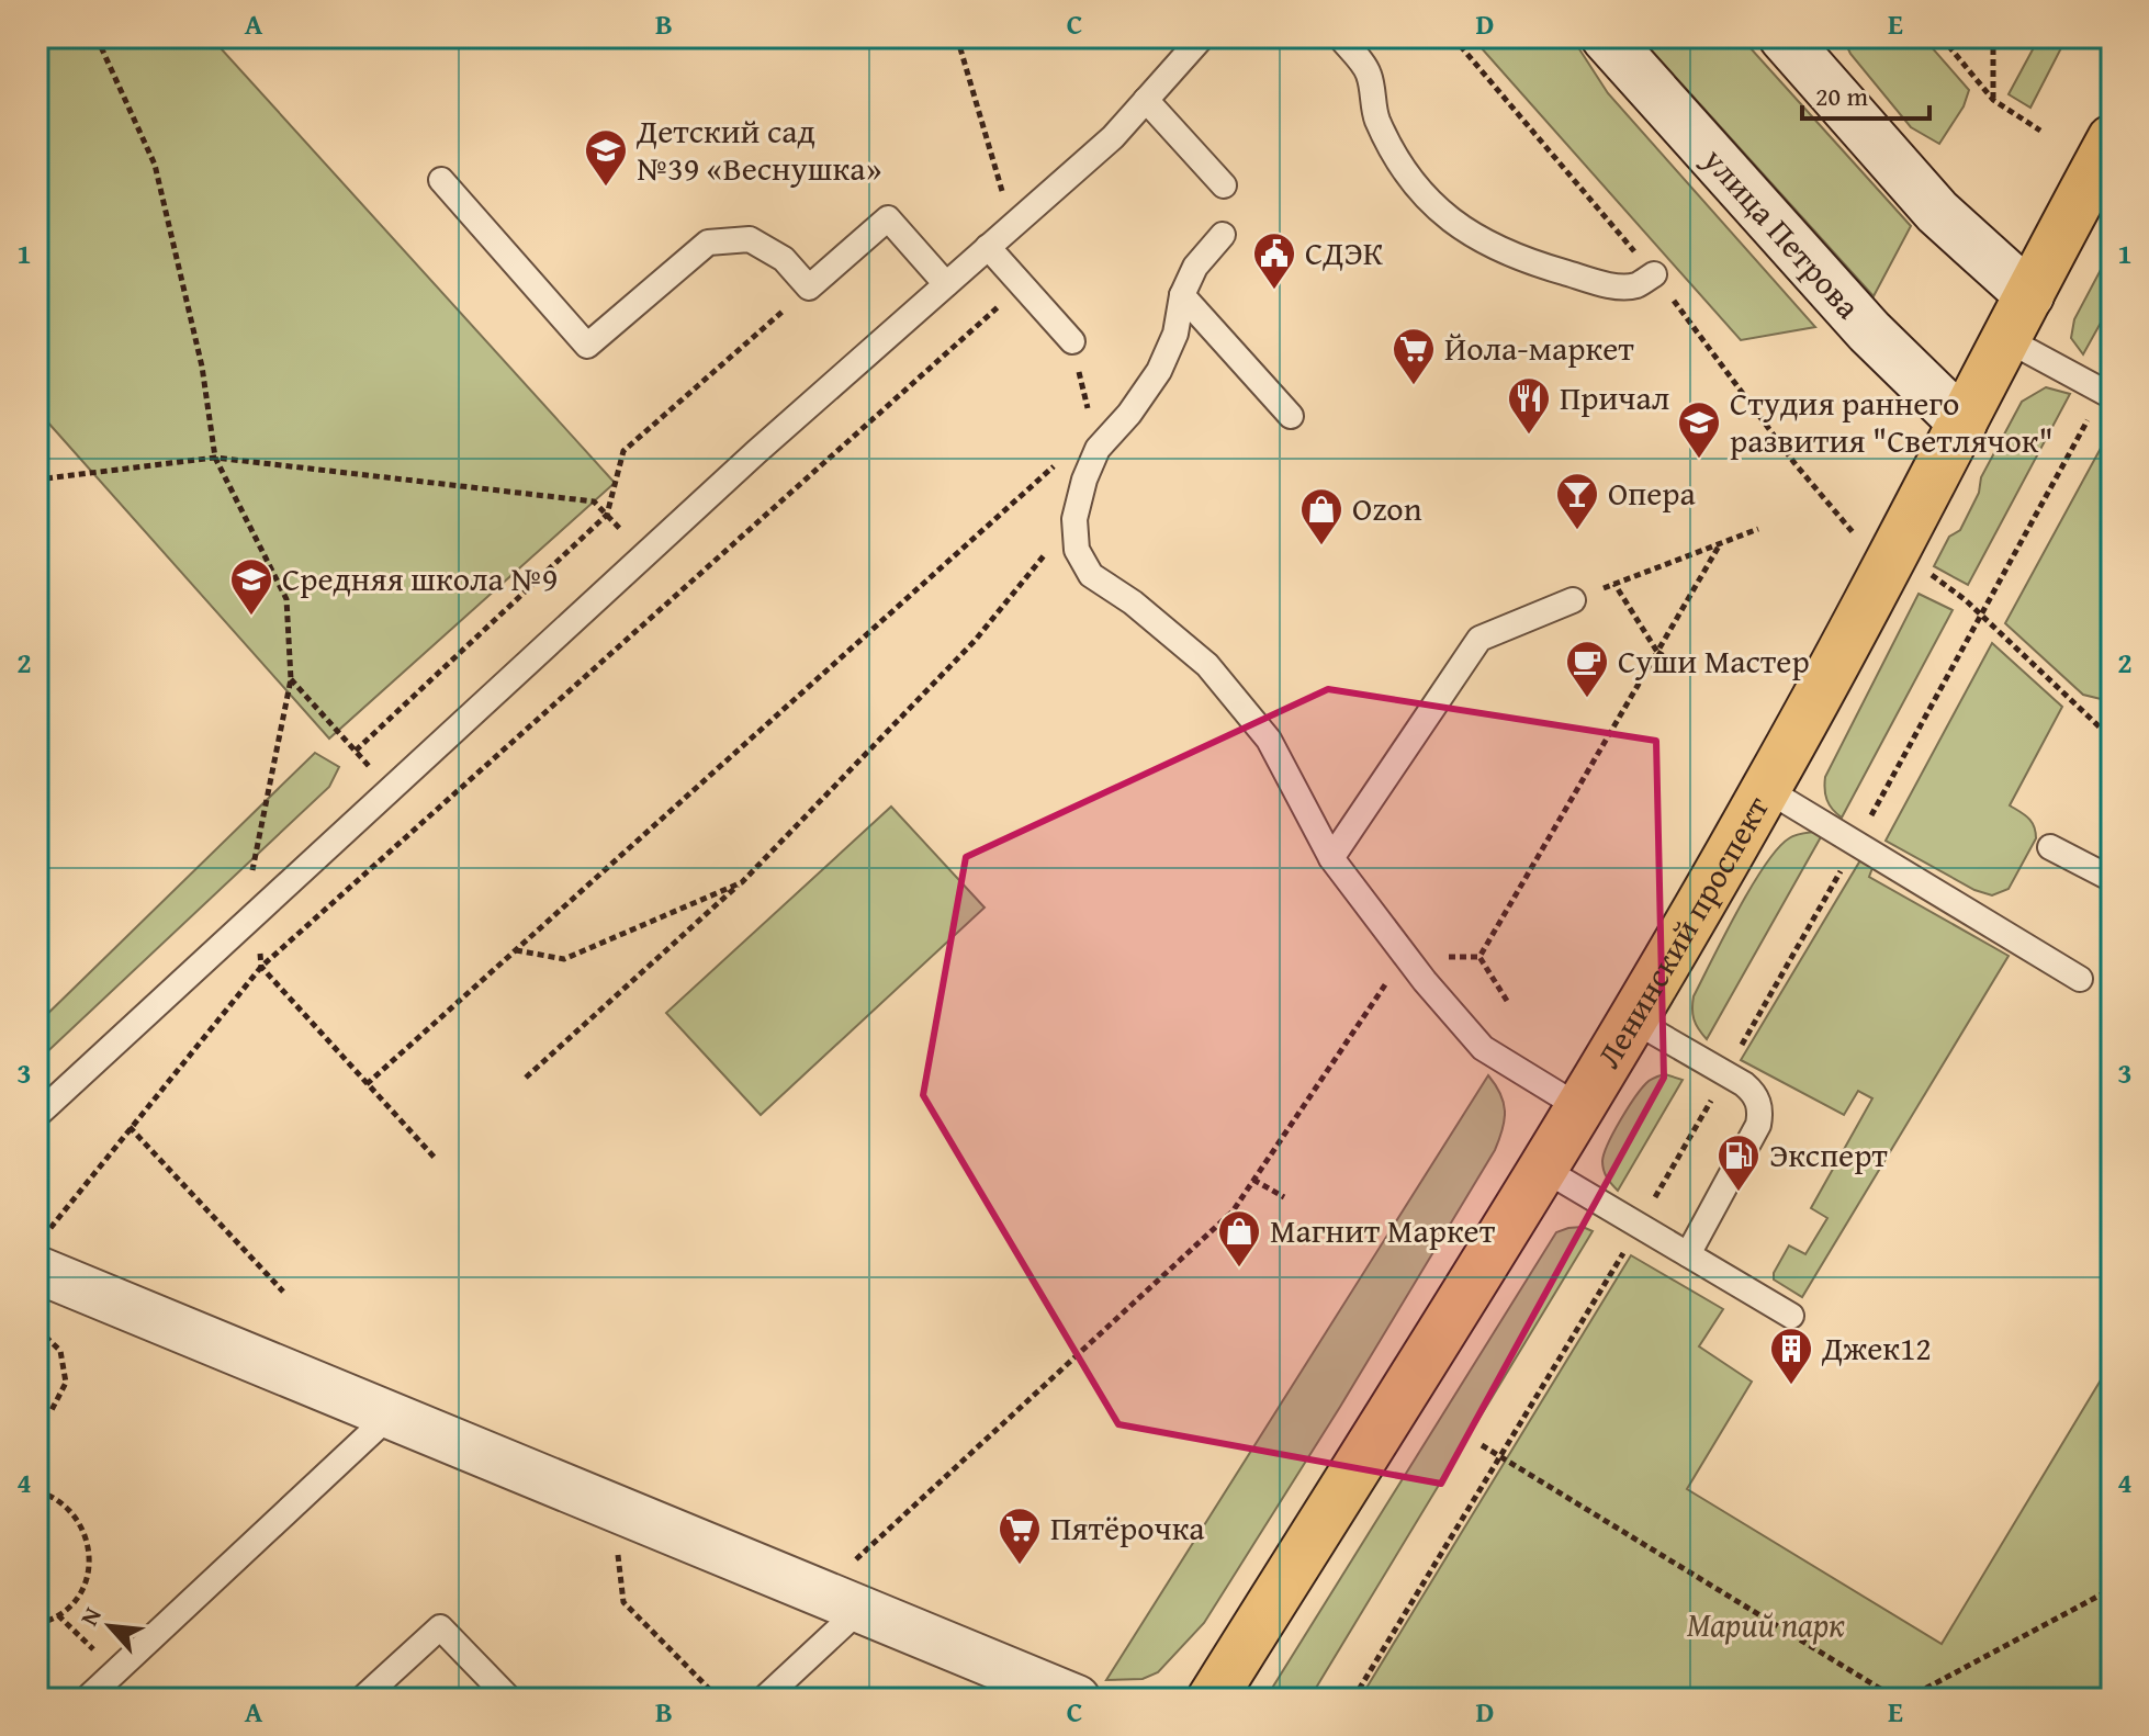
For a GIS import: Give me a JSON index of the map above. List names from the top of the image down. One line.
{"streets":{"main road":["улица Петрова","Ленинский проспект"]},"crossings":[["улица Петрова","Ленинский проспект"]],"parks":["Марий парк"],"places":{"school or university":["Детский сад №39 «Веснушка»","Студия раннего развития \"Светлячок\"","Средняя школа №9"],"public building":["СДЭК"],"supermarket":["Йола-маркет","Пятёрочка"],"restaurant":["Причал"],"bar":["Опера"],"shop":["Ozon","Магнит Маркет"],"cafe":["Суши Мастер"],"fuel station":["Эксперт"],"building":["Джек12"]},"scale_bar":"20 m","north":"top left","grid":{"columns":["A","B","C","D","E"],"rows":["1","2","3","4"]}}
